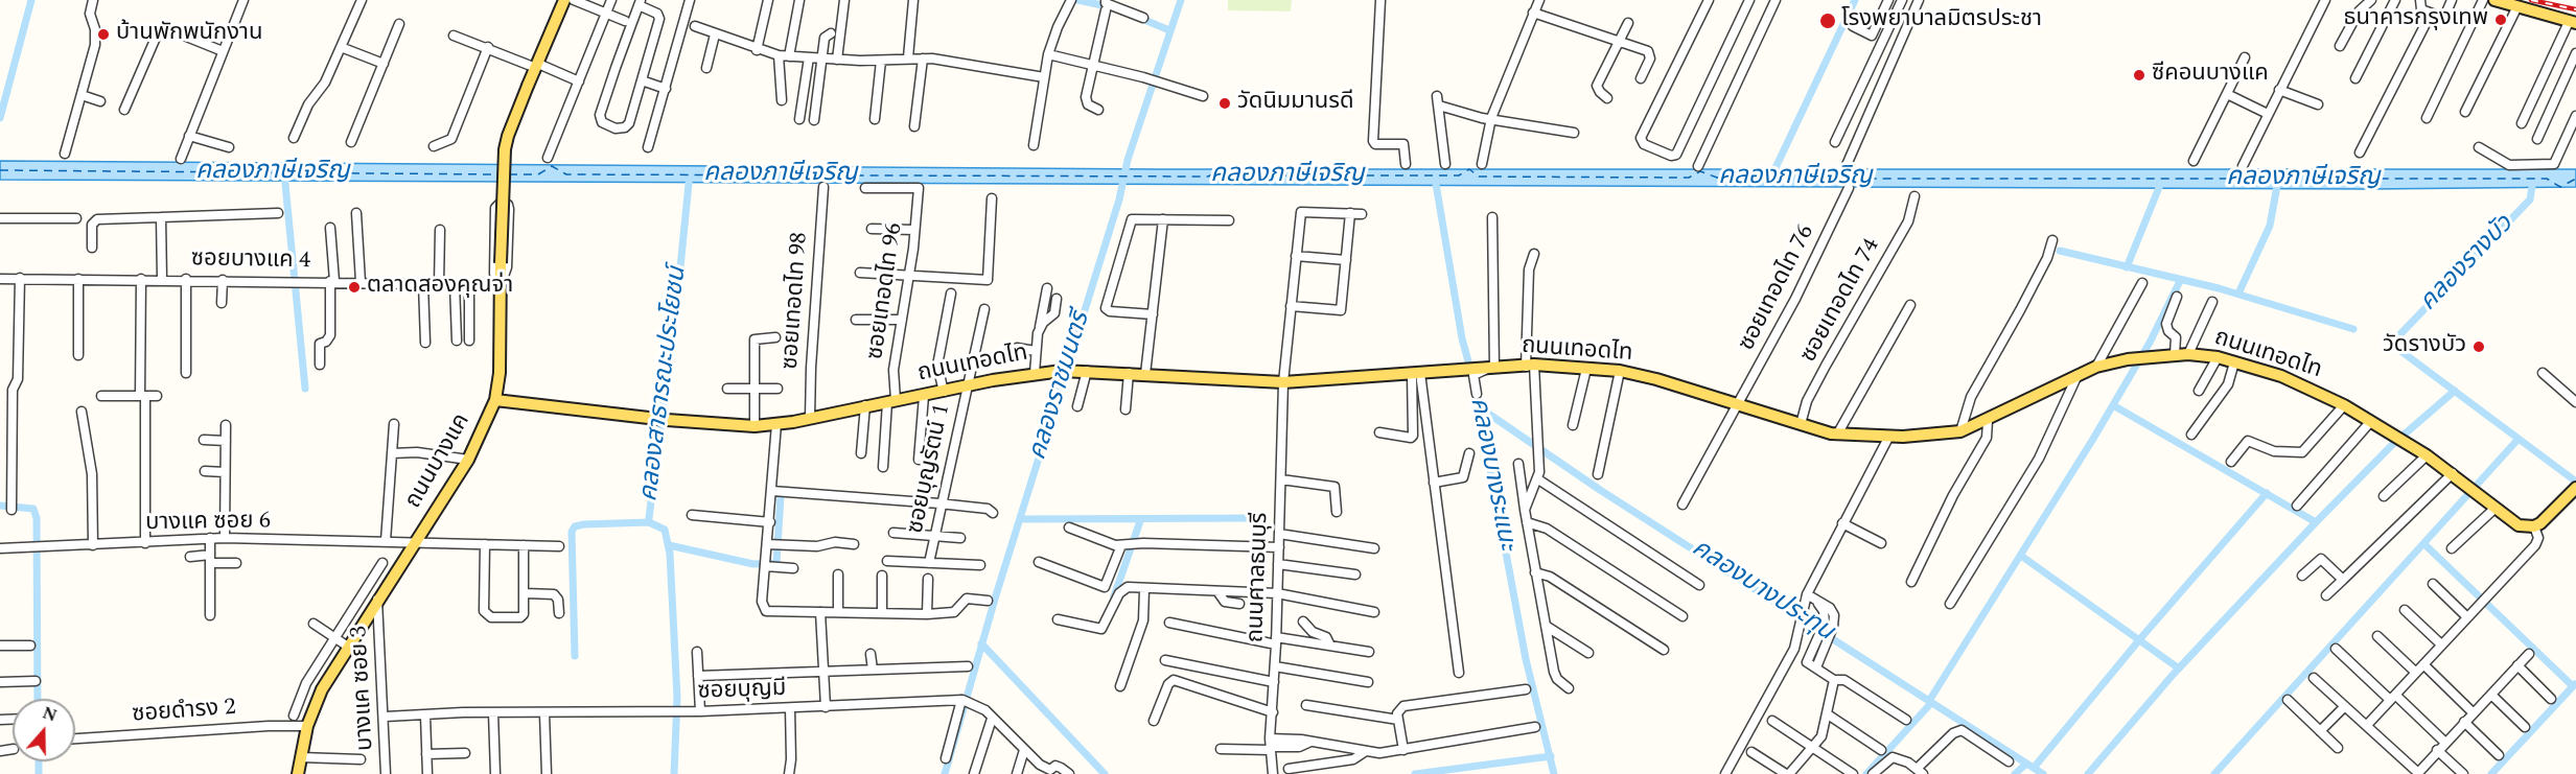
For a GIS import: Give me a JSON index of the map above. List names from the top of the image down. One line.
{"streets":{"main road":["ถนนเทอดไท","ถนนบางแค"],"street":["ซอยบางแค 4","ซอยเทอดไท 76","ซอยเทอดไท 96","ซอยเทอดไท 98","ซอยเทอดไท 74","ซอยบุญรัตน์ 1","บางแค ซอย 6","ถนนศาลธนบุรี","บางแค ซอย 3","ซอยบุญมี","ซอยดำรง 2"]},"crossings":[["ซอยบางแค 4","ถนนบางแค"],["ซอยเทอดไท 76","ถนนเทอดไท"],["ซอยเทอดไท 96","ถนนเทอดไท"],["ซอยเทอดไท 98","ถนนเทอดไท"],["ซอยเทอดไท 74","ถนนเทอดไท"],["ถนนเทอดไท","ถนนบางแค"],["ถนนเทอดไท","ซอยบุญรัตน์ 1"],["ถนนเทอดไท","ถนนศาลธนบุรี"],["ถนนบางแค","บางแค ซอย 6"],["ถนนบางแค","บางแค ซอย 3"],["ถนนบางแค","ซอยดำรง 2"],["บางแค ซอย 3","ซอยบุญมี"]],"water":["คลองภาษีเจริญ","คลองรางบัว","คลองสาธารณะประโยชน์","คลองราชมนตรี","คลองบางระแนะ","คลองบางประทุน"],"places":["ธนาคารกรุงเทพ","โรงพยาบาลมิตรประชา","บ้านพักพนักงาน","ซีคอนบางแค","วัดนิมมานรดี","ตลาดสองคุณจ่า","วัดรางบัว"],"north":"top"}
